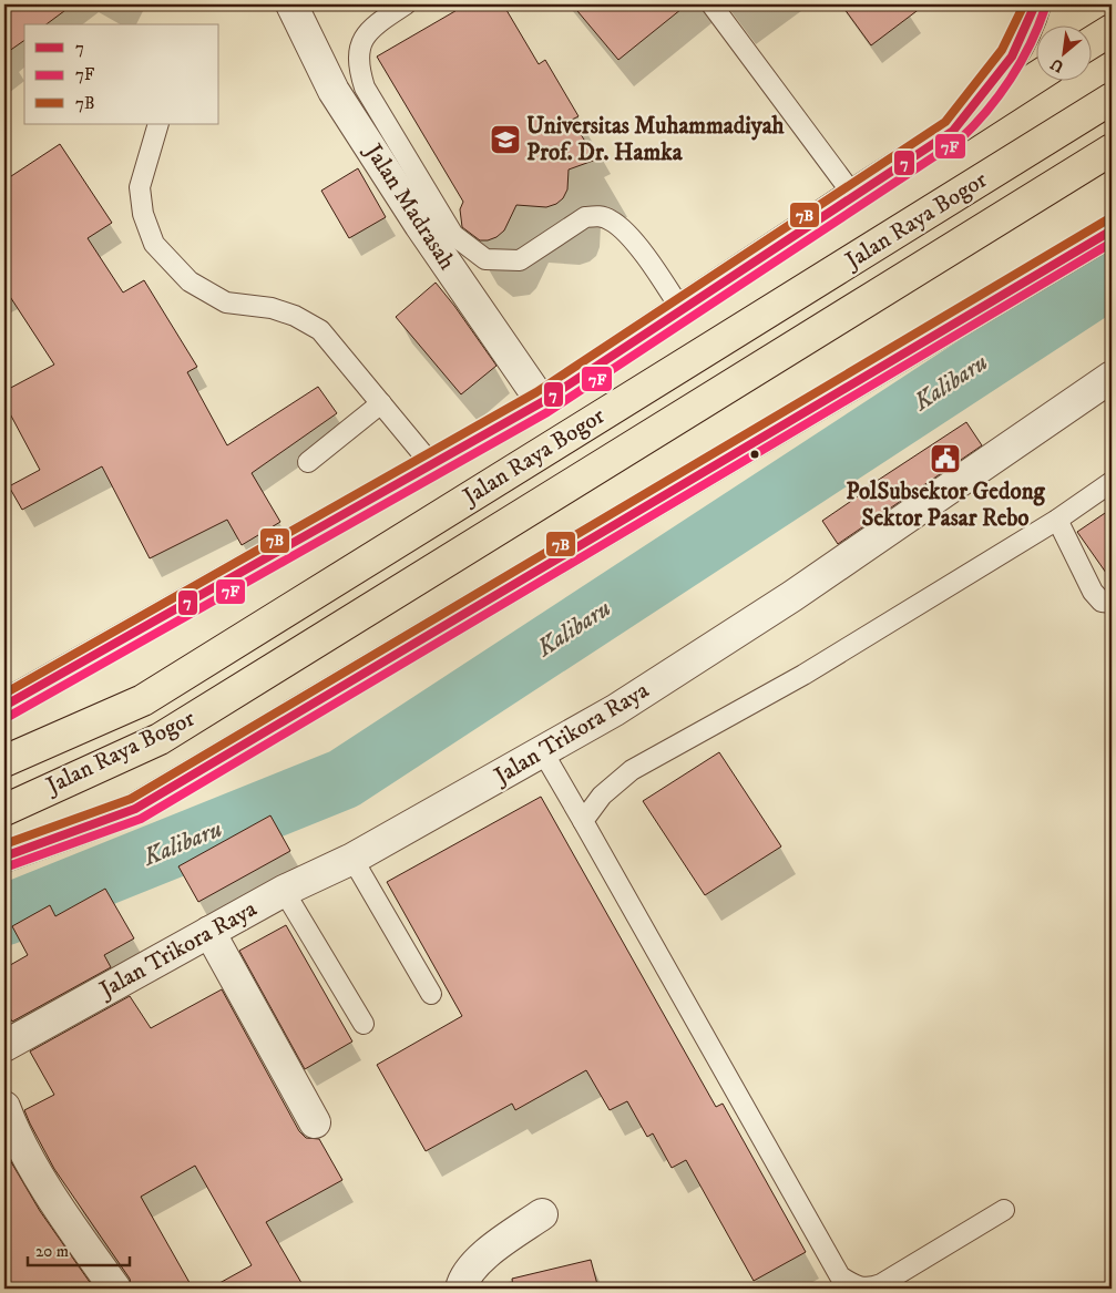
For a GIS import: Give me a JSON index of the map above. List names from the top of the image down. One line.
{"streets":{"highway":["Jalan Raya Bogor"],"street":["Jalan Madrasah","Jalan Trikora Raya"]},"crossings":[["Jalan Madrasah","Jalan Raya Bogor"]],"water":["Kalibaru"],"places":{"school or university":["Universitas Muhammadiyah Prof. Dr. Hamka"],"public building":["PolSubsektor Gedong Sektor Pasar Rebo"]},"lines":["transit line 7","transit line 7B","transit line 7F"],"legend":["7","7F","7B"],"scale_bar":"20 m","north":"bottom left"}
